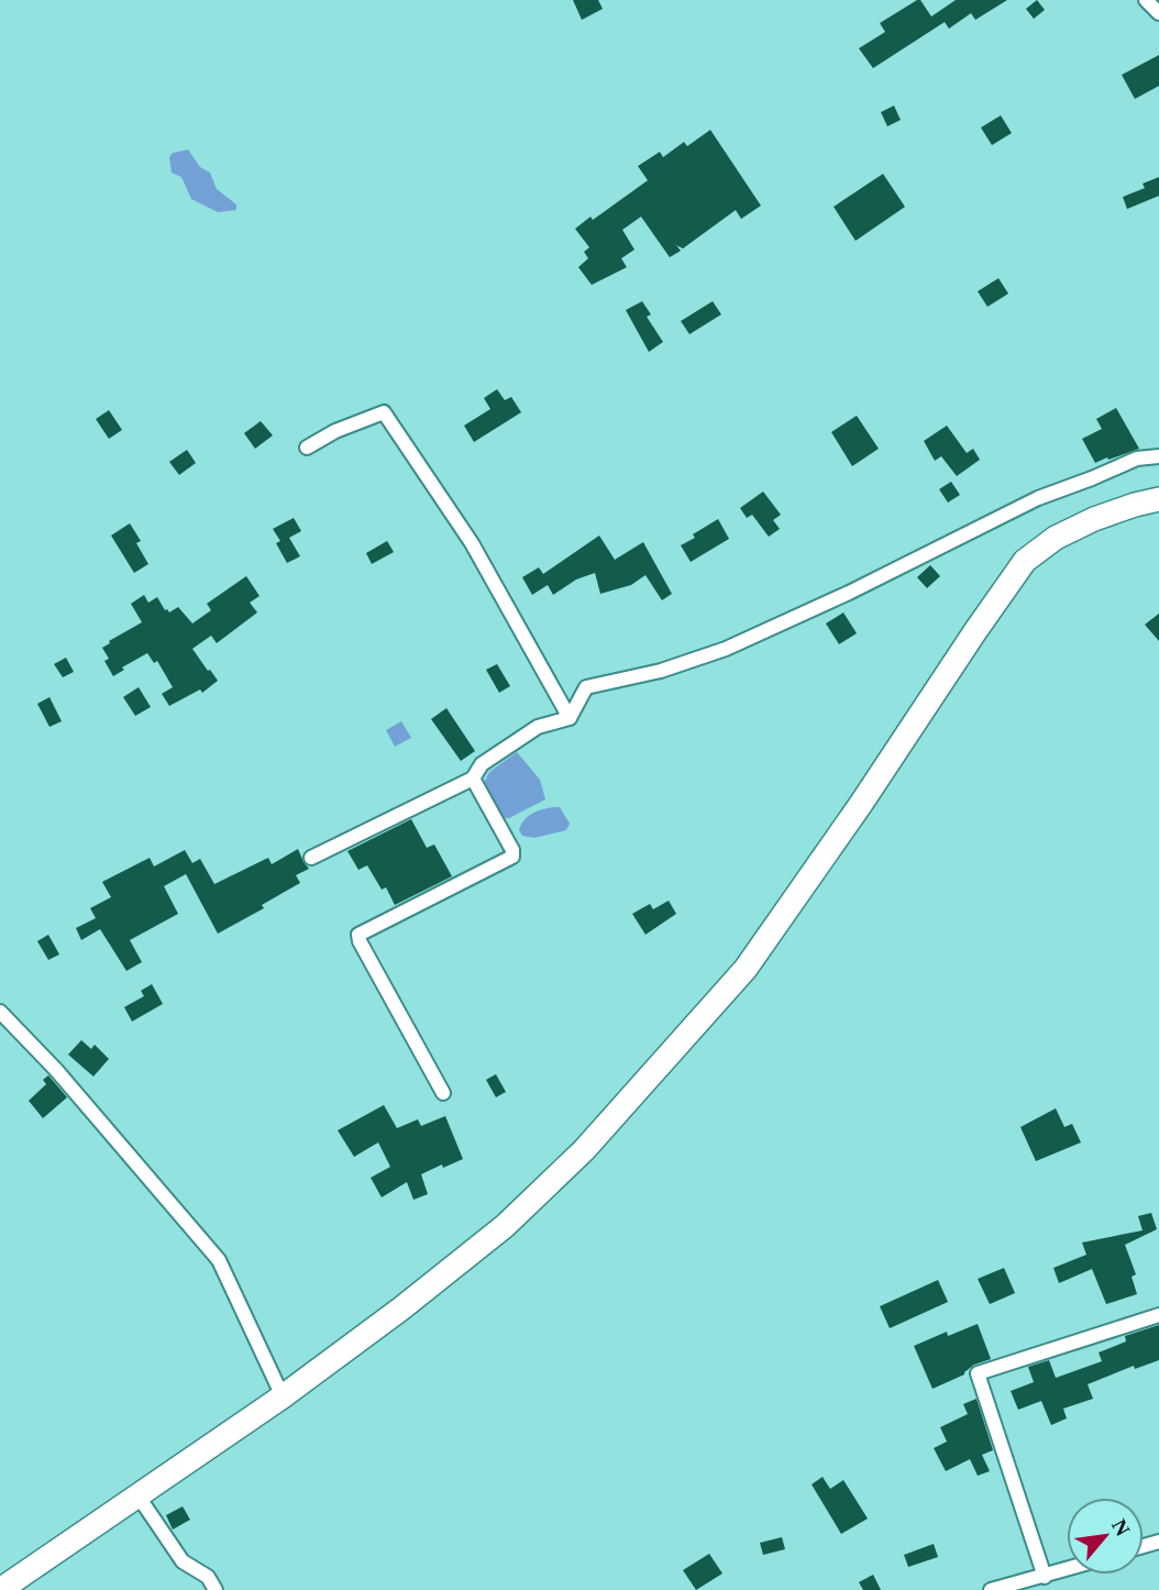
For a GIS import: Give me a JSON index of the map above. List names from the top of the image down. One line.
{"north":"top right"}
